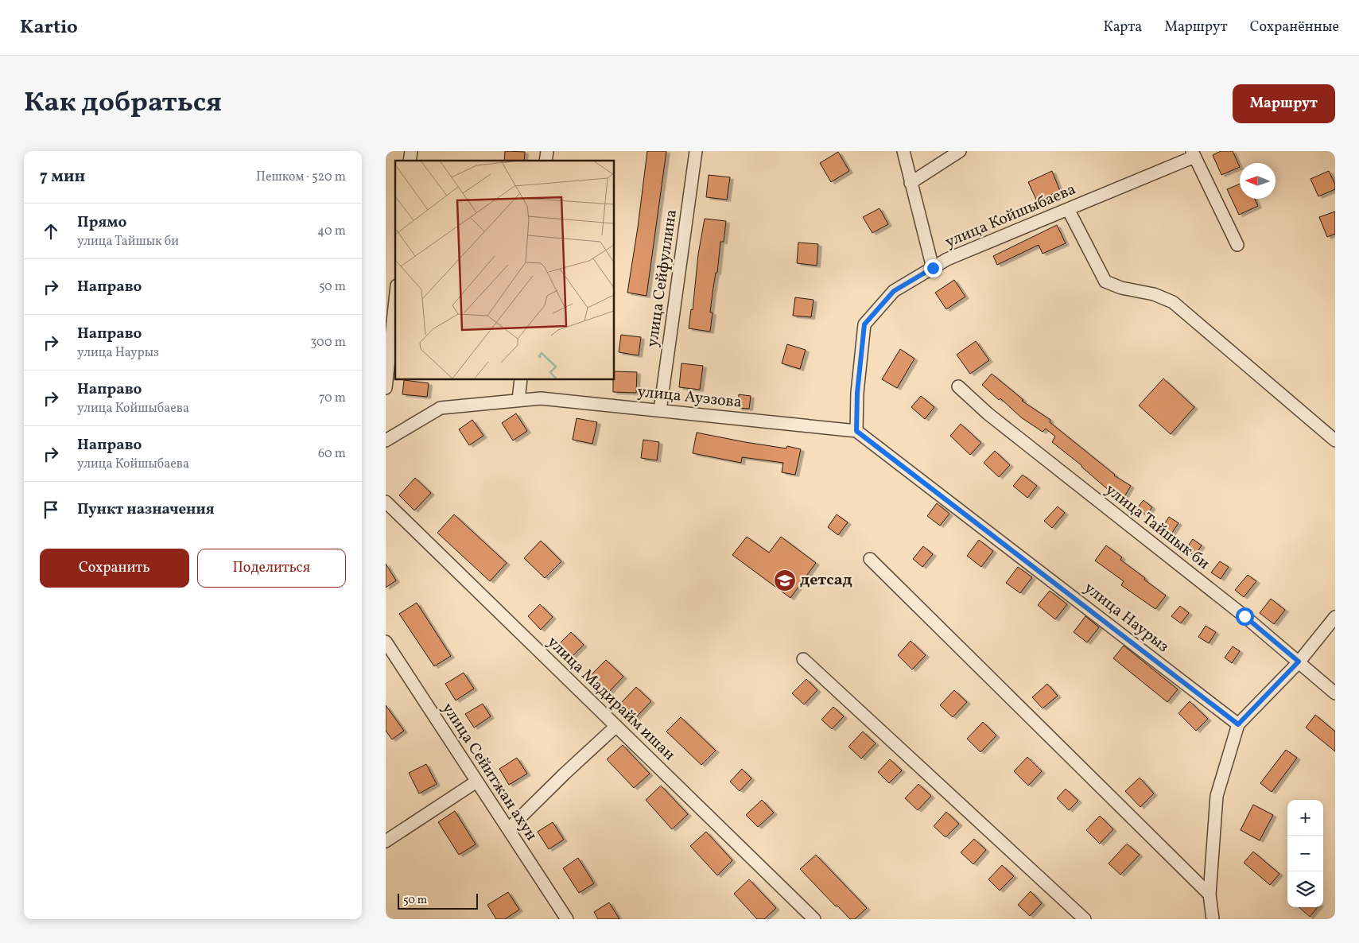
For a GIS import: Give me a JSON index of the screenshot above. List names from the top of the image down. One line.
{"streets":{"street":["улица Койшыбаева","улица Сейфуллина","улица Ауэзова","улица Тайшык би","улица Наурыз","улица Мадирайм ишан","улица Сейитжан ахун"]},"crossings":[["улица Койшыбаева","улица Ауэзова"],["улица Койшыбаева","улица Наурыз"],["улица Сейфуллина","улица Ауэзова"],["улица Ауэзова","улица Наурыз"]],"places":{"school or university":["детсад"]},"scale_bar":"50 m","north":"left","page":{"header":"Kartio","nav":["Карта","Маршрут","Сохранённые"],"title":"Как добраться","buttons":["Маршрут",["Сохранить","Поделиться"]],"heading":["7 мин","Пешком · 520 m"],"list":[["Прямо","улица Тайшык би","40 m"],["Направо","50 m"],["Направо","улица Наурыз","300 m"],["Направо","улица Койшыбаева","70 m"],["Направо","улица Койшыбаева","60 m"],"Пункт назначения"],"map_buttons":["+","−"],"scale":"50 m"}}
